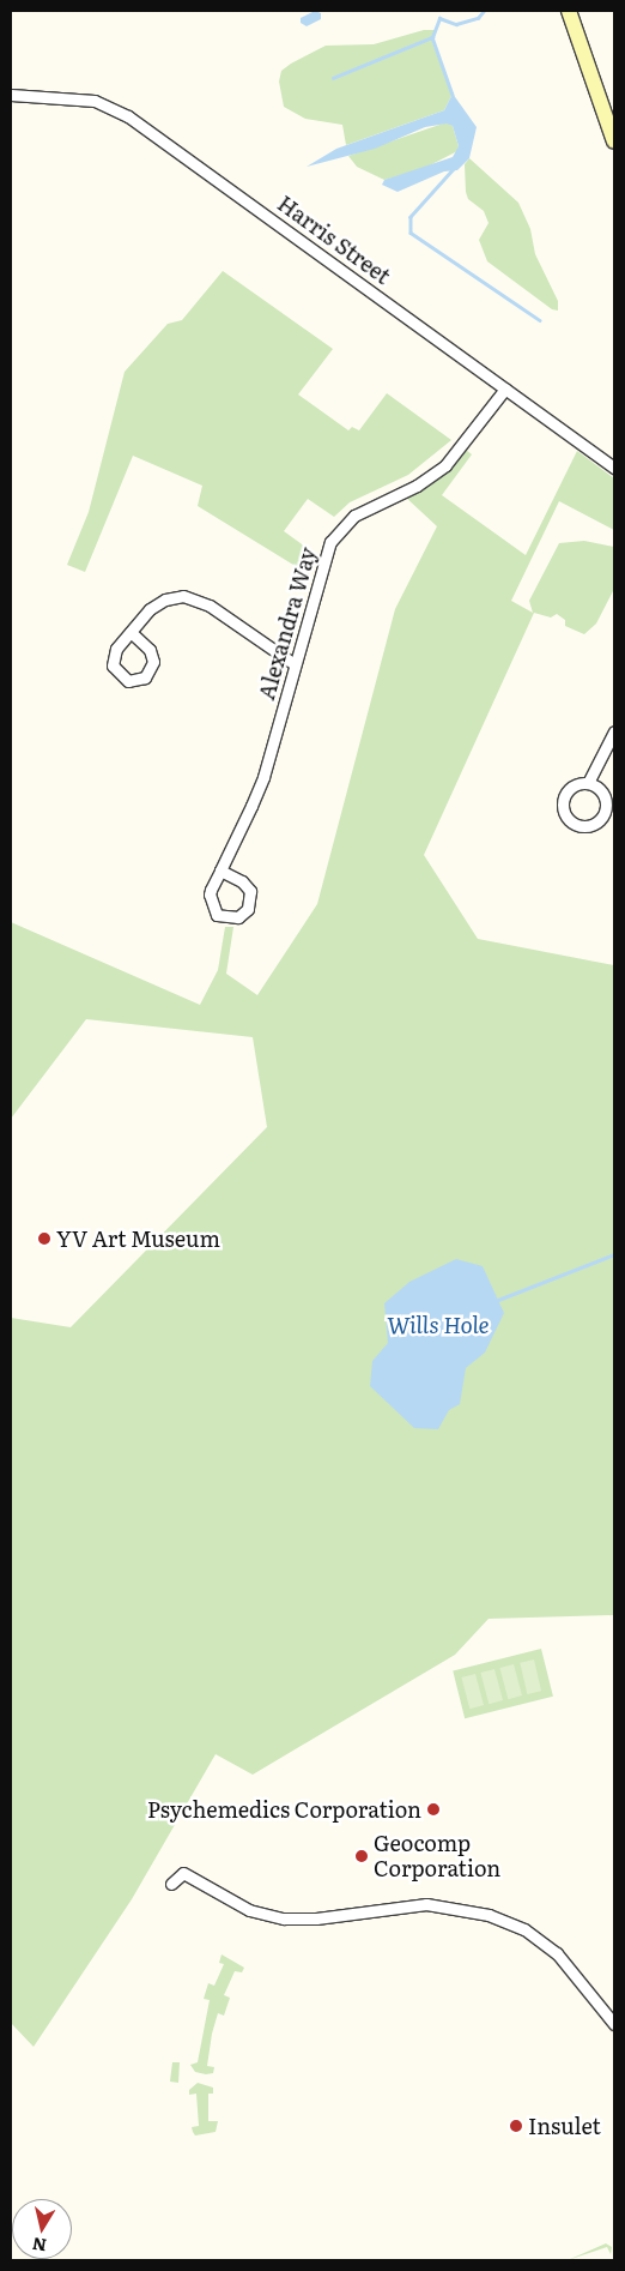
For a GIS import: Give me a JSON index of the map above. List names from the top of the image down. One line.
{"streets":{"street":["Harris Street","Alexandra Way"]},"crossings":[["Harris Street","Alexandra Way"]],"water":["Wills Hole"],"places":["YV Art Museum","Psychemedics Corporation","Geocomp Corporation","Insulet"],"north":"bottom"}
